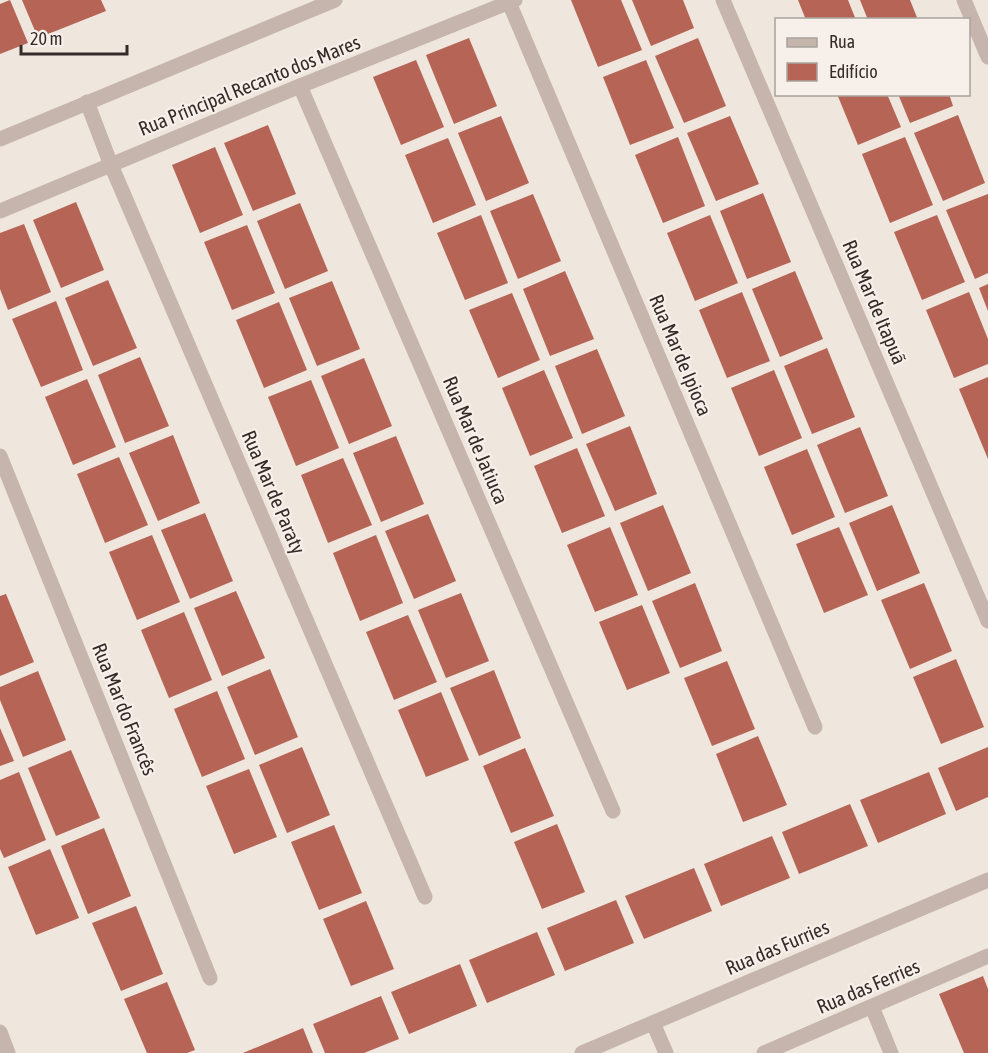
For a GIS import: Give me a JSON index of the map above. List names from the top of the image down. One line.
{"streets":{"street":["Rua Principal Recanto dos Mares","Rua Mar de Itapuã","Rua Mar de Ipioca","Rua Mar de Jatiuca","Rua Mar de Paraty","Rua Mar do Francês","Rua das Furries","Rua das Ferries"]},"crossings":[["Rua Principal Recanto dos Mares","Rua Mar de Ipioca"],["Rua Principal Recanto dos Mares","Rua Mar de Jatiuca"],["Rua Principal Recanto dos Mares","Rua Mar de Paraty"]],"legend":["Rua","Edifício"],"scale_bar":"20 m"}
